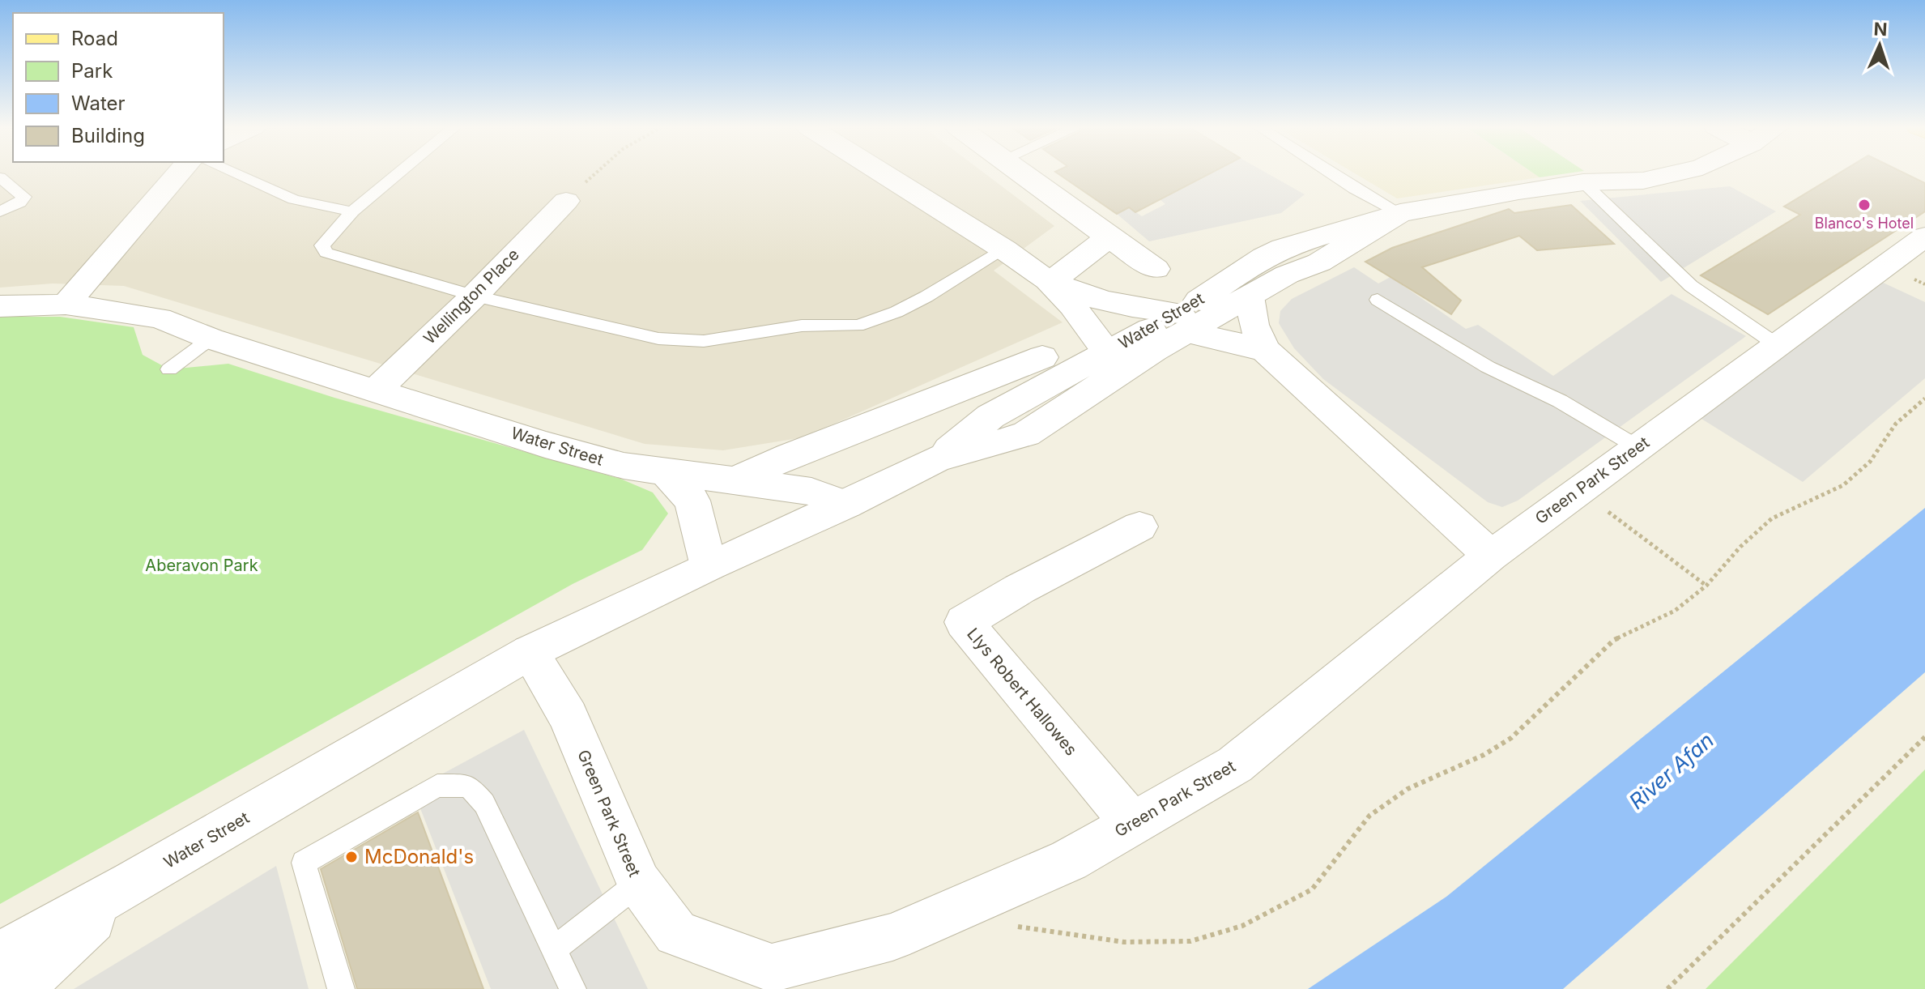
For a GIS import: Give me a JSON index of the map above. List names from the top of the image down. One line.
{"streets":{"street":["Wellington Place","Water Street","Green Park Street","Llys Robert Hallowes"]},"crossings":[["Wellington Place","Water Street"],["Water Street","Green Park Street"],["Green Park Street","Llys Robert Hallowes"]],"water":["River Afan"],"parks":["Aberavon Park"],"places":["Blanco's Hotel","McDonald's"],"legend":["Road","Park","Water","Building"],"north":"top"}
